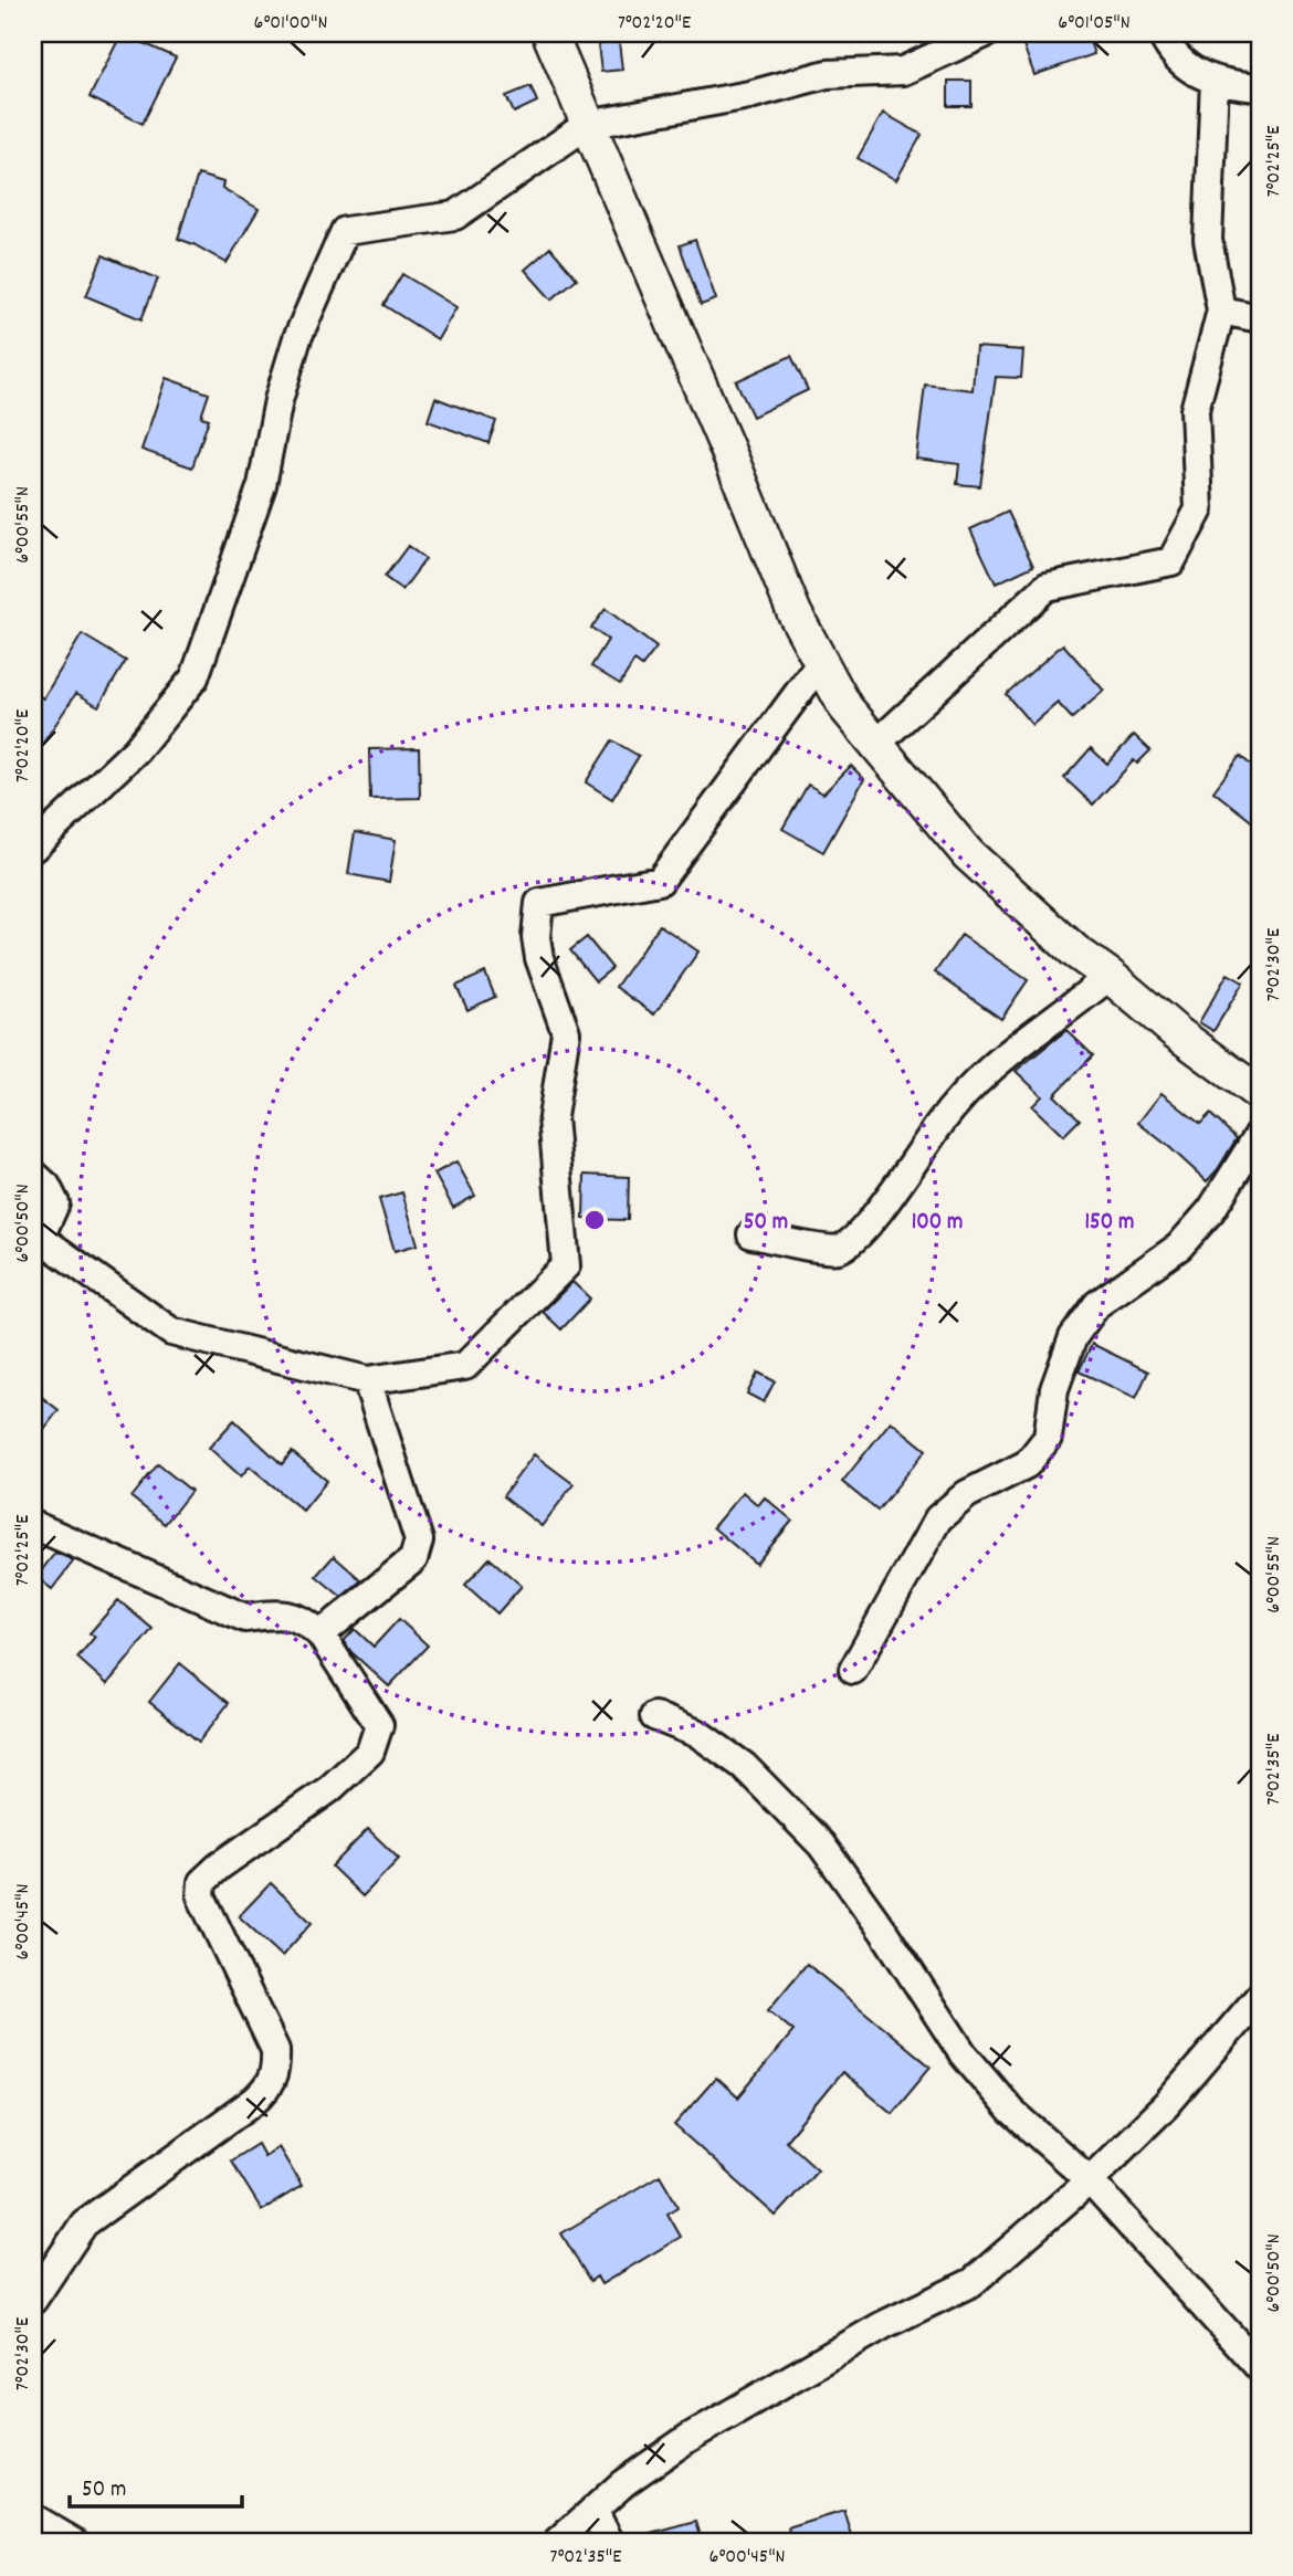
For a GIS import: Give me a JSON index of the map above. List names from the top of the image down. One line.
{"scale_bar":"50 m","coordinates":["6°01'00\"N","7°02'20\"E","6°01'05\"N","7°02'25\"E","6°00'55\"N","7°02'30\"E","6°00'50\"N","7°02'35\"E","6°00'45\"N"],"rings":["50 m","100 m","150 m"]}
